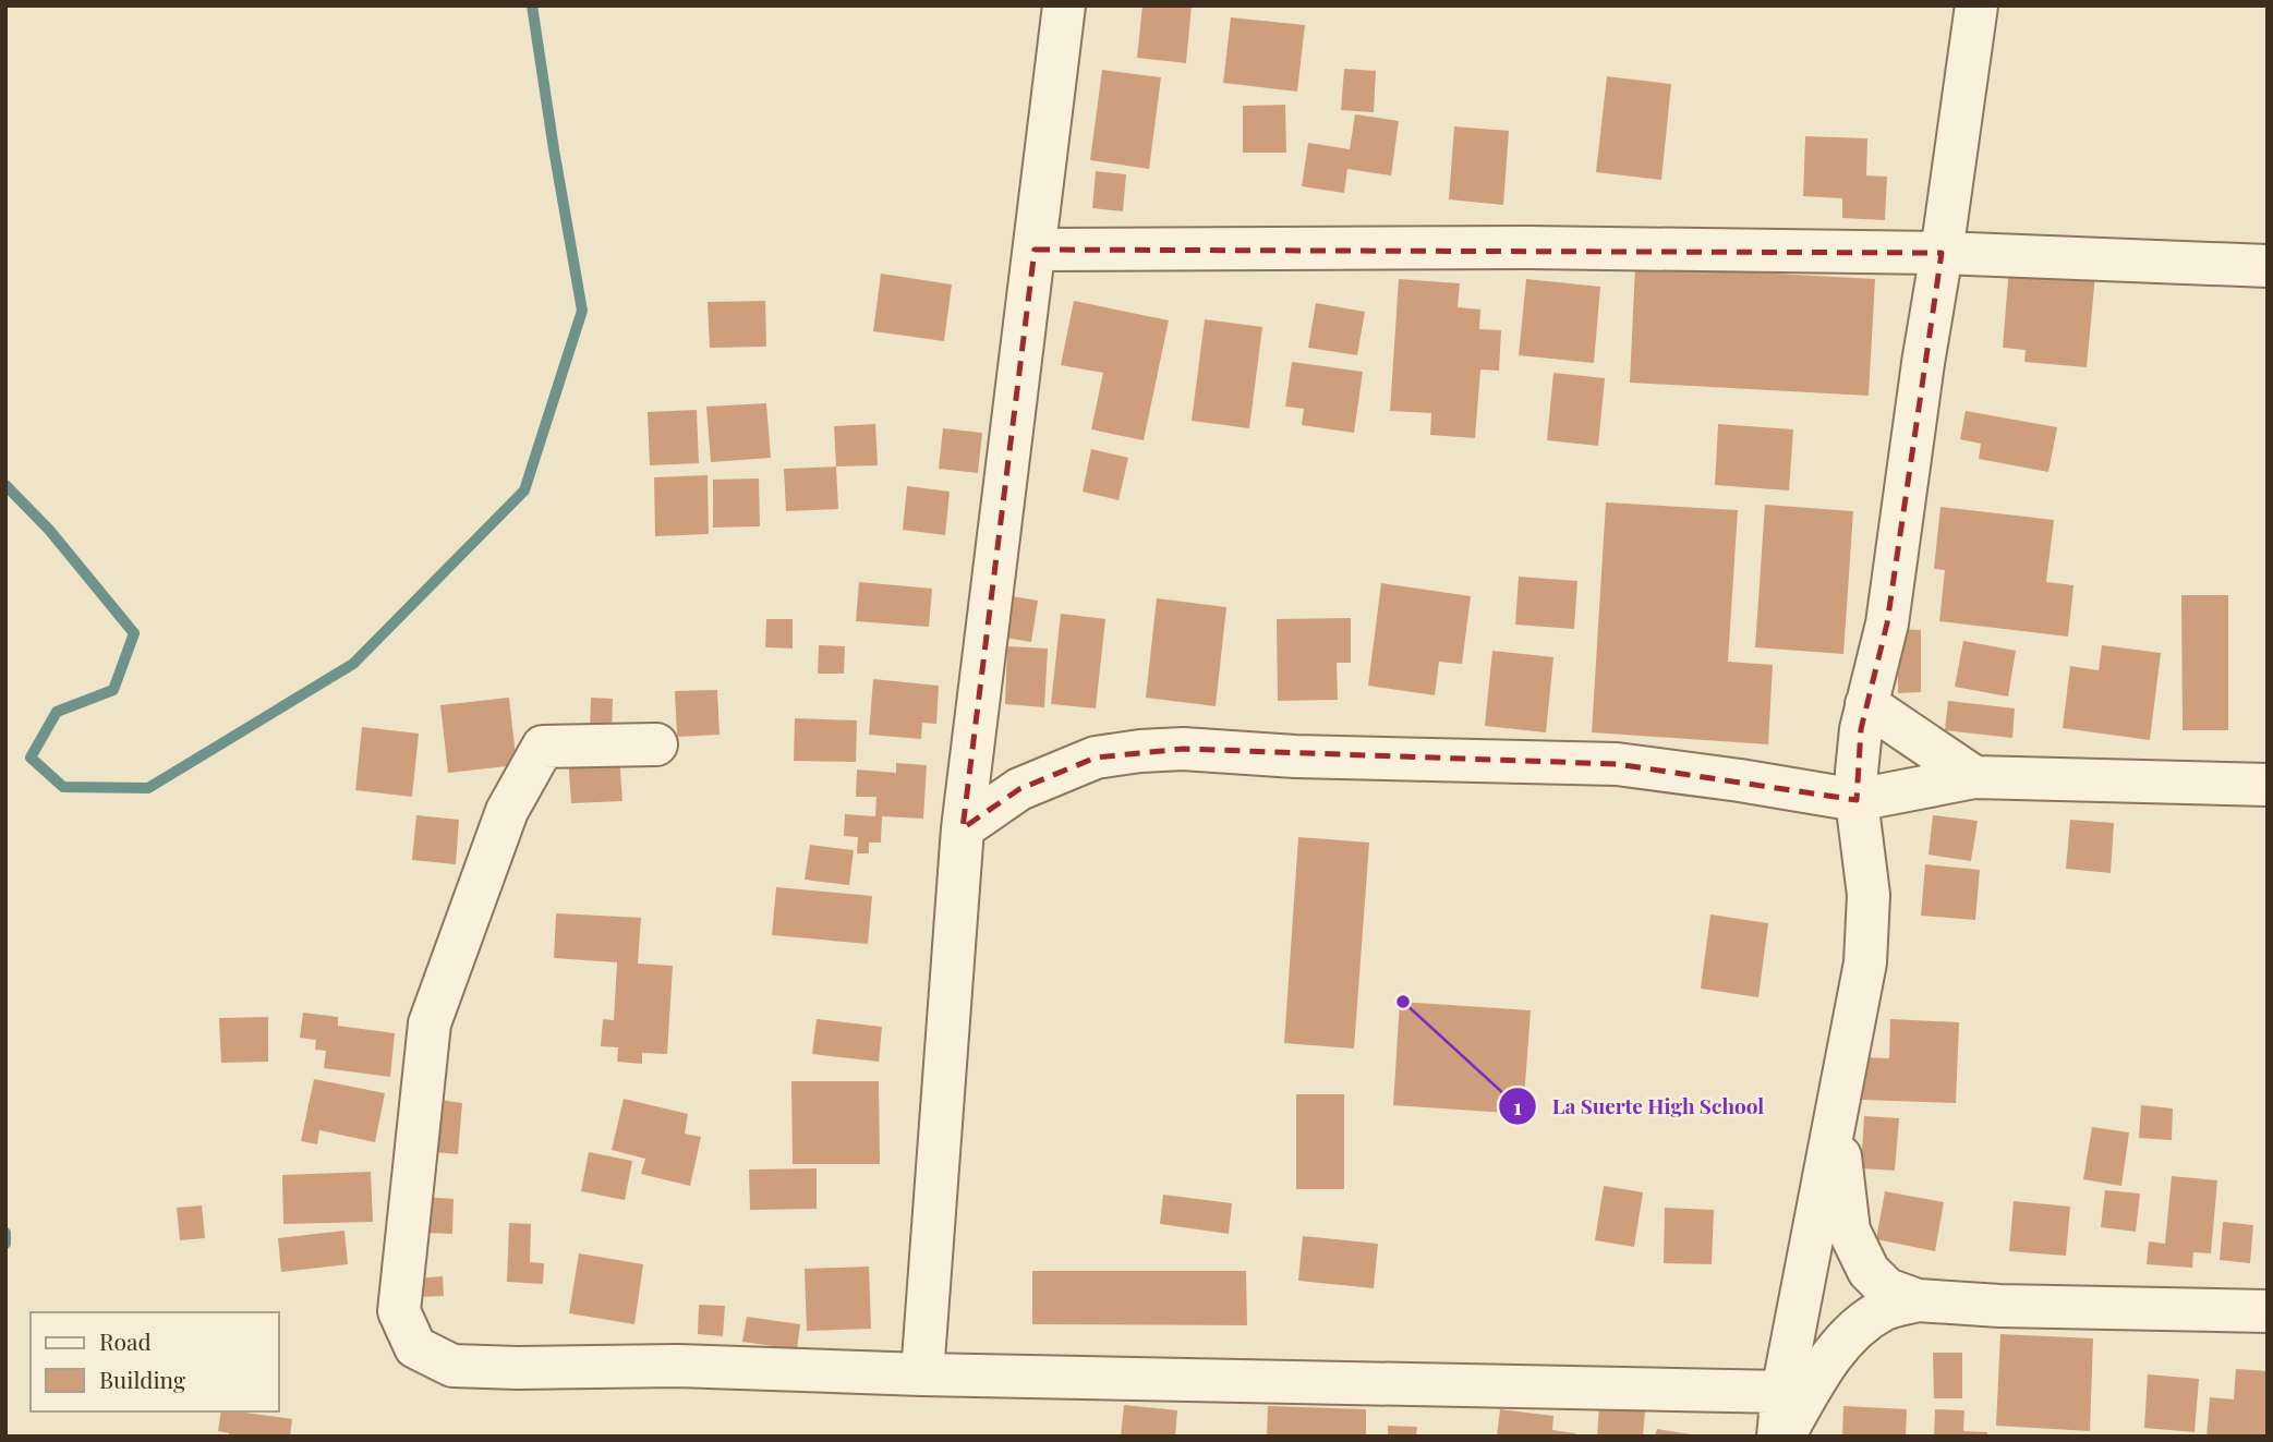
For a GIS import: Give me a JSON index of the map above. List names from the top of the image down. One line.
{"places":["La Suerte High School"],"legend":["Road","Building"]}
